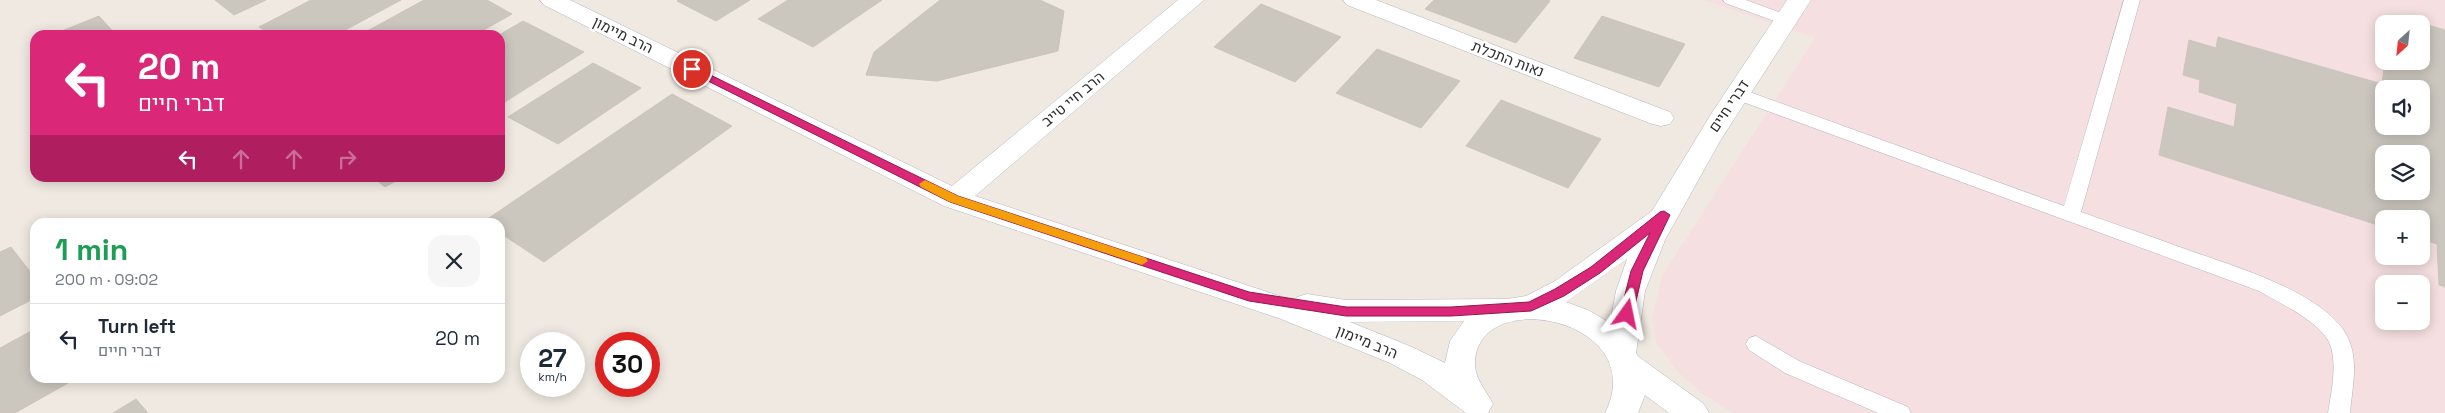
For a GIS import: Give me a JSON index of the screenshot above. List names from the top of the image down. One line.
{"streets":{"street":["הרב מיימון","נאות התכלת","הרב חיי טייב","דברי חיים"]},"crossings":[["הרב מיימון","הרב חיי טייב"],["הרב מיימון","דברי חיים"]],"north":"bottom left","page":{"map_buttons":["+","−"],"turn":["20 m","דברי חיים"],"heading":["1 min","200 m · 09:02"],"list":[{"name":"Turn left","note":"דברי חיים","value":"20 m"}],"speed":"27 km/h","limit":"30"}}
